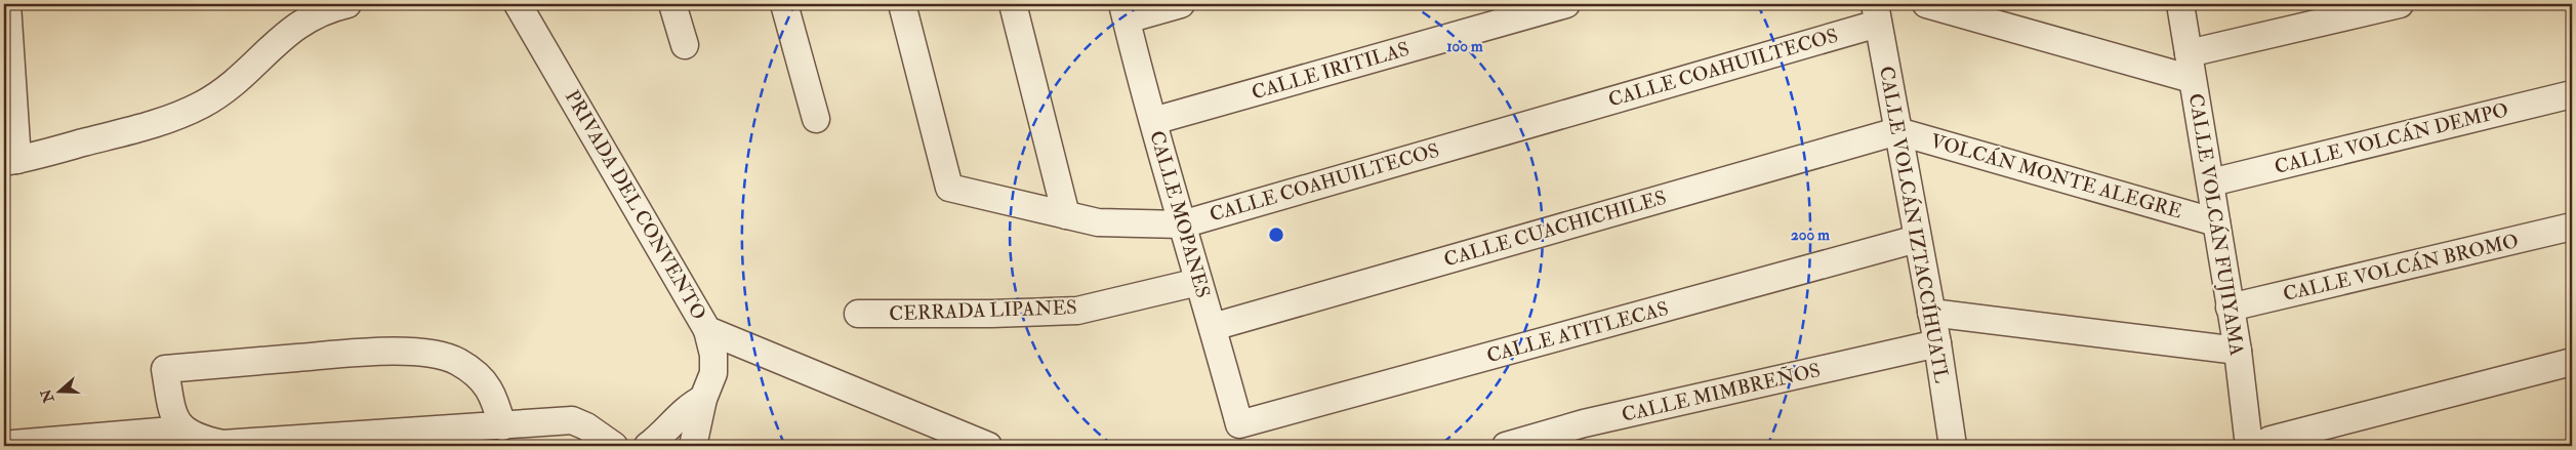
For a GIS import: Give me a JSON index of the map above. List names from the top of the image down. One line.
{"streets":{"street":["CALLE COAHUILTECOS","CALLE IRITILAS","CALLE VOLCÁN DEMPO","VOLCÁN MONTE ALEGRE","PRIVADA DEL CONVENTO","CALLE MOPANES","CALLE VOLCÁN IZTACCÍHUATL","CALLE VOLCÁN FUJIYAMA","CALLE CUACHICHILES","CALLE VOLCÁN BROMO","CERRADA LIPANES","CALLE ATITLECAS","CALLE MIMBREÑOS"]},"crossings":[["CALLE COAHUILTECOS","CALLE MOPANES"],["CALLE COAHUILTECOS","CALLE VOLCÁN IZTACCÍHUATL"],["CALLE IRITILAS","CALLE MOPANES"],["CALLE VOLCÁN DEMPO","CALLE VOLCÁN FUJIYAMA"],["VOLCÁN MONTE ALEGRE","CALLE VOLCÁN IZTACCÍHUATL"],["VOLCÁN MONTE ALEGRE","CALLE VOLCÁN FUJIYAMA"],["VOLCÁN MONTE ALEGRE","CALLE CUACHICHILES"],["CALLE MOPANES","CALLE CUACHICHILES"],["CALLE MOPANES","CERRADA LIPANES"],["CALLE MOPANES","CALLE ATITLECAS"],["CALLE VOLCÁN IZTACCÍHUATL","CALLE CUACHICHILES"],["CALLE VOLCÁN IZTACCÍHUATL","CALLE ATITLECAS"],["CALLE VOLCÁN IZTACCÍHUATL","CALLE MIMBREÑOS"],["CALLE VOLCÁN FUJIYAMA","CALLE VOLCÁN BROMO"]],"north":"left","rings":["100 m","200 m"]}
